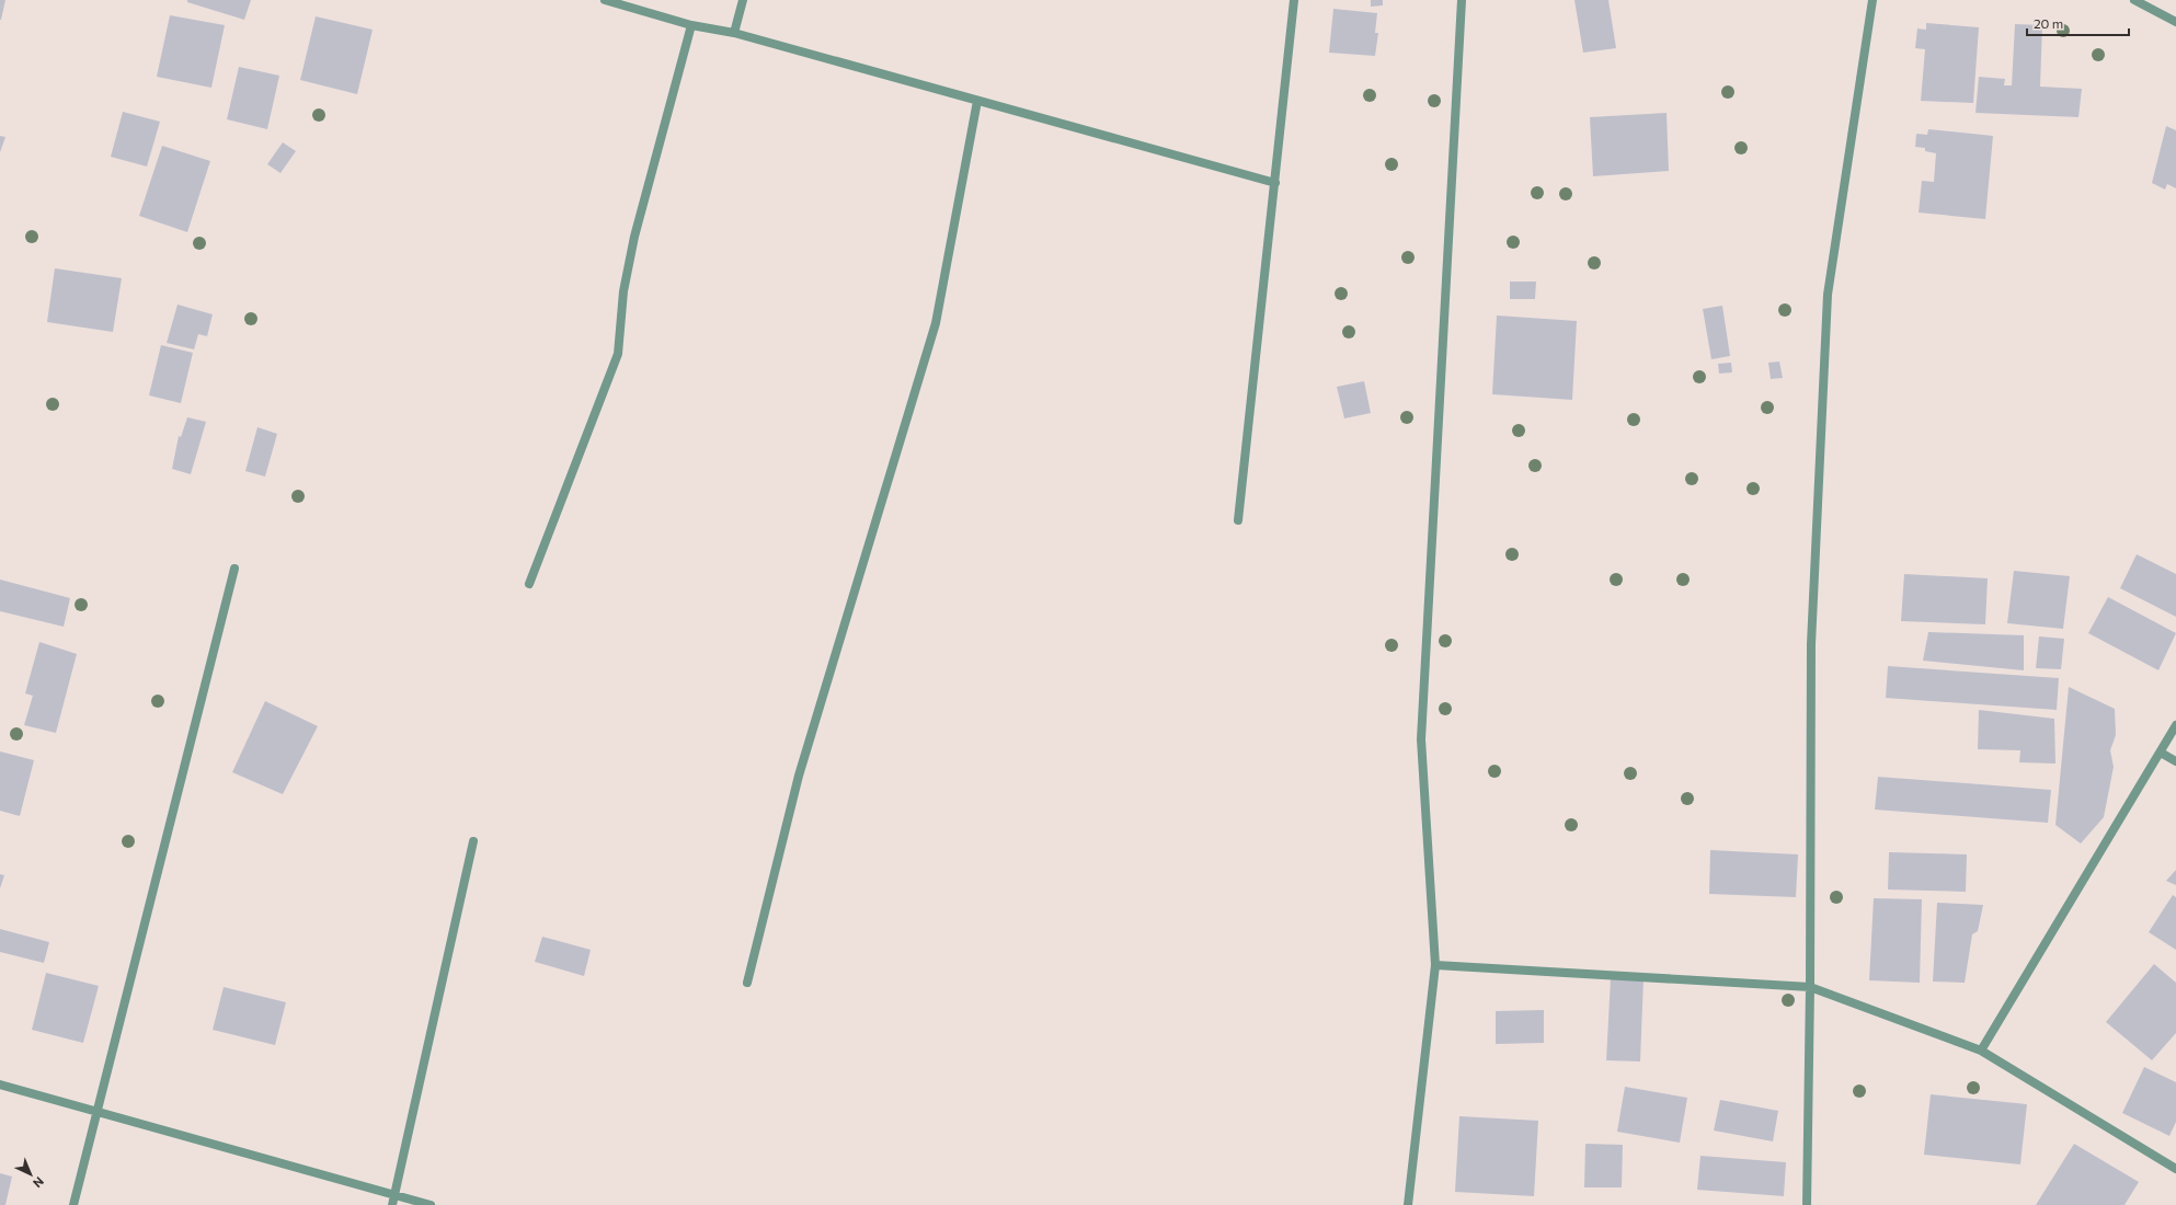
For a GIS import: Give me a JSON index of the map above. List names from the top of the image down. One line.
{"scale_bar":"20 m","north":"bottom right"}
